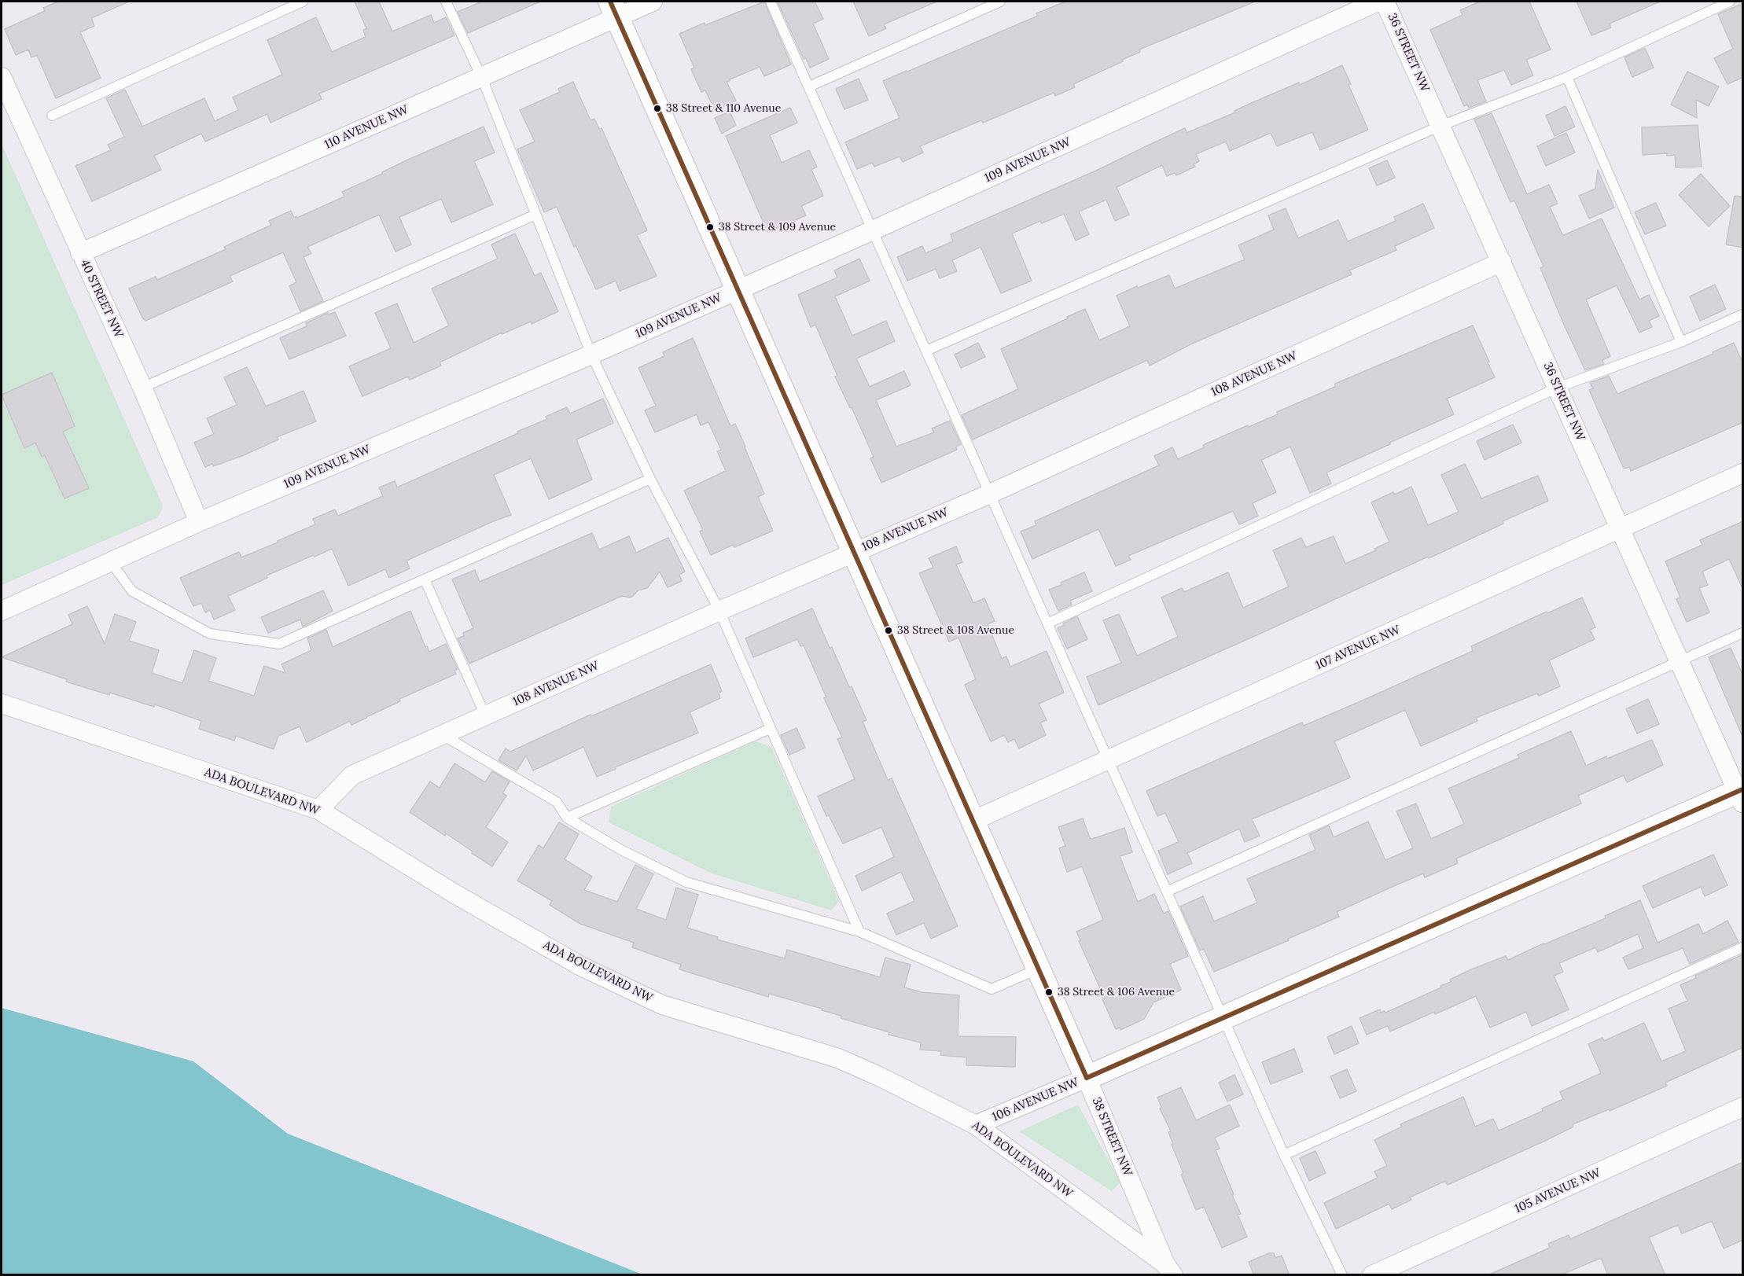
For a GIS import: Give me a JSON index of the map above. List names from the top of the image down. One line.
{"streets":{"street":["36 STREET NW","110 AVENUE NW","109 AVENUE NW","40 STREET NW","108 AVENUE NW","107 AVENUE NW","ADA BOULEVARD NW","106 AVENUE NW","38 STREET NW","105 AVENUE NW"]},"crossings":[["36 STREET NW","108 AVENUE NW"],["36 STREET NW","107 AVENUE NW"],["36 STREET NW","106 AVENUE NW"],["110 AVENUE NW","40 STREET NW"],["110 AVENUE NW","38 STREET NW"],["109 AVENUE NW","40 STREET NW"],["109 AVENUE NW","38 STREET NW"],["108 AVENUE NW","ADA BOULEVARD NW"],["108 AVENUE NW","38 STREET NW"],["107 AVENUE NW","38 STREET NW"],["ADA BOULEVARD NW","106 AVENUE NW"],["ADA BOULEVARD NW","38 STREET NW"],["106 AVENUE NW","38 STREET NW"]],"places":["38 Street & 110 Avenue","38 Street & 109 Avenue","38 Street & 108 Avenue","38 Street & 106 Avenue"]}
